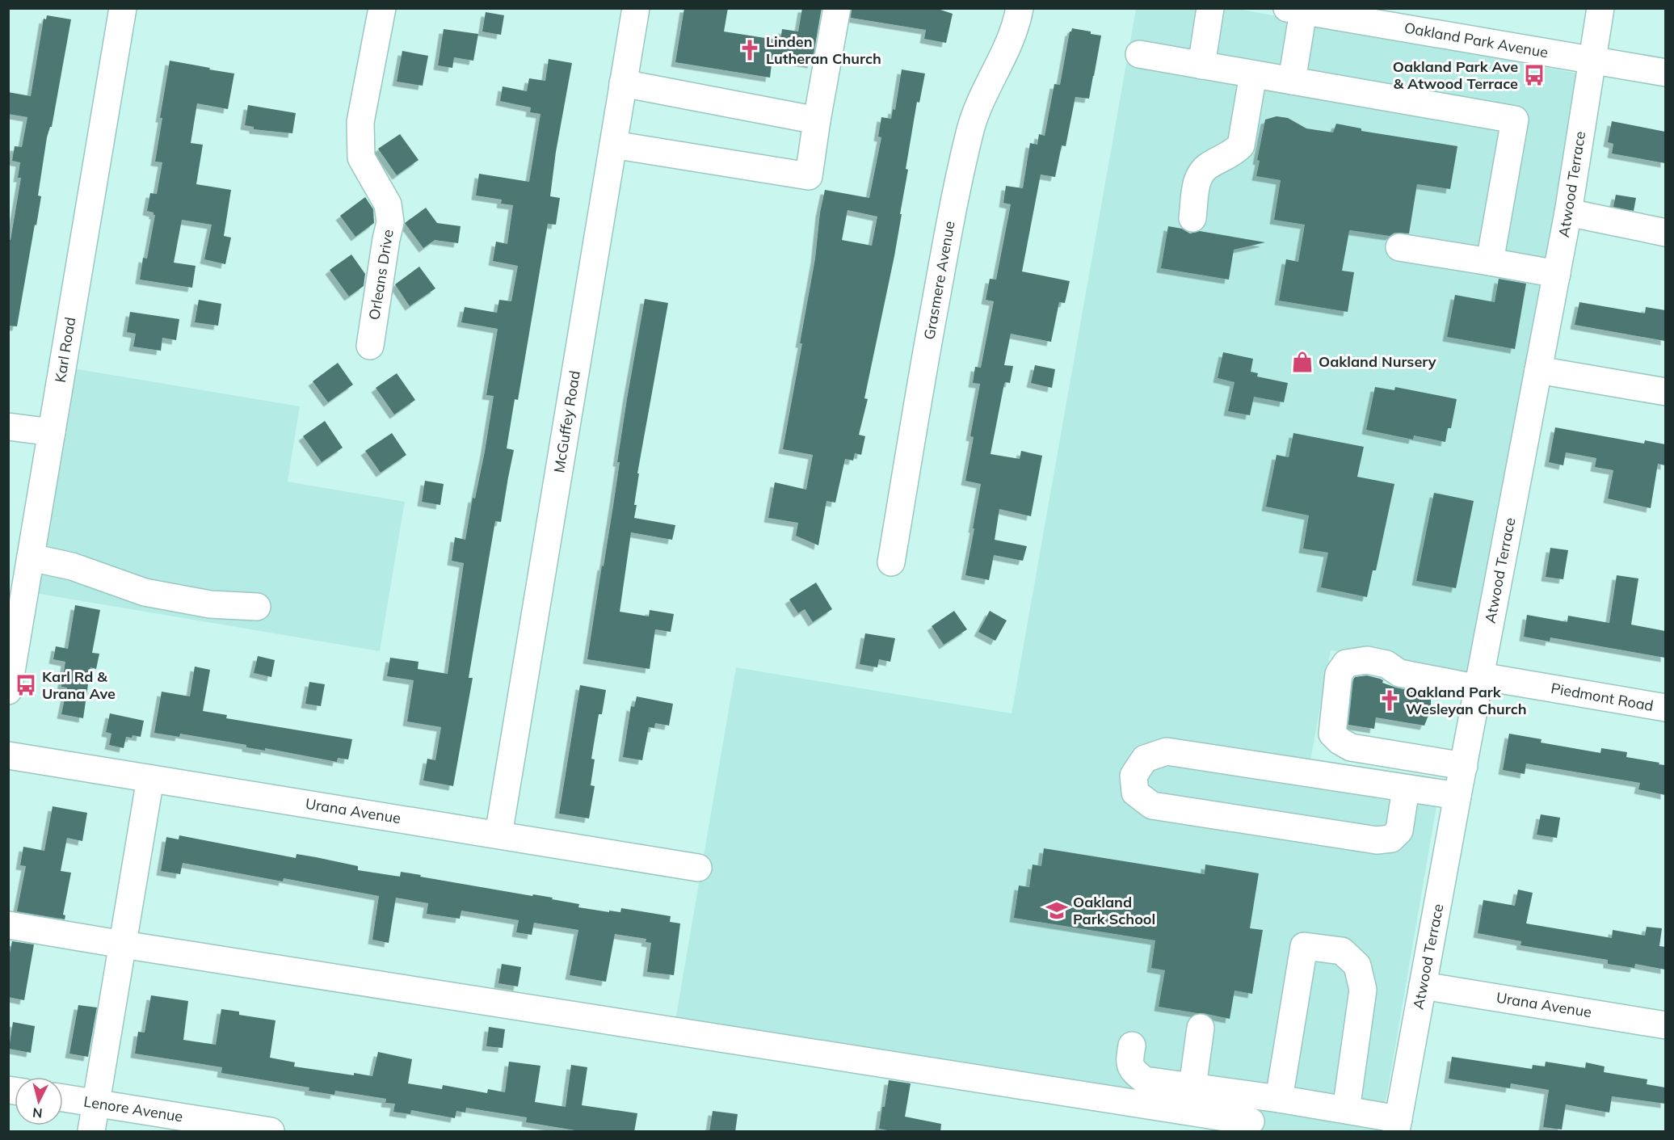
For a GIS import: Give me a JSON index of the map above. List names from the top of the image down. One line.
{"streets":{"street":["Oakland Park Avenue","Atwood Terrace","Orleans Drive","Grasmere Avenue","Karl Road","McGuffey Road","Piedmont Road","Urana Avenue","Lenore Avenue"]},"crossings":[["Oakland Park Avenue","Atwood Terrace"],["Atwood Terrace","Piedmont Road"],["Atwood Terrace","Urana Avenue"],["McGuffey Road","Urana Avenue"]],"places":{"church":["Linden Lutheran Church","Oakland Park Wesleyan Church"],"bus stop":["Oakland Park Ave & Atwood Terrace","Karl Rd & Urana Ave"],"shop":["Oakland Nursery"],"school or university":["Oakland Park School"]},"north":"bottom"}
